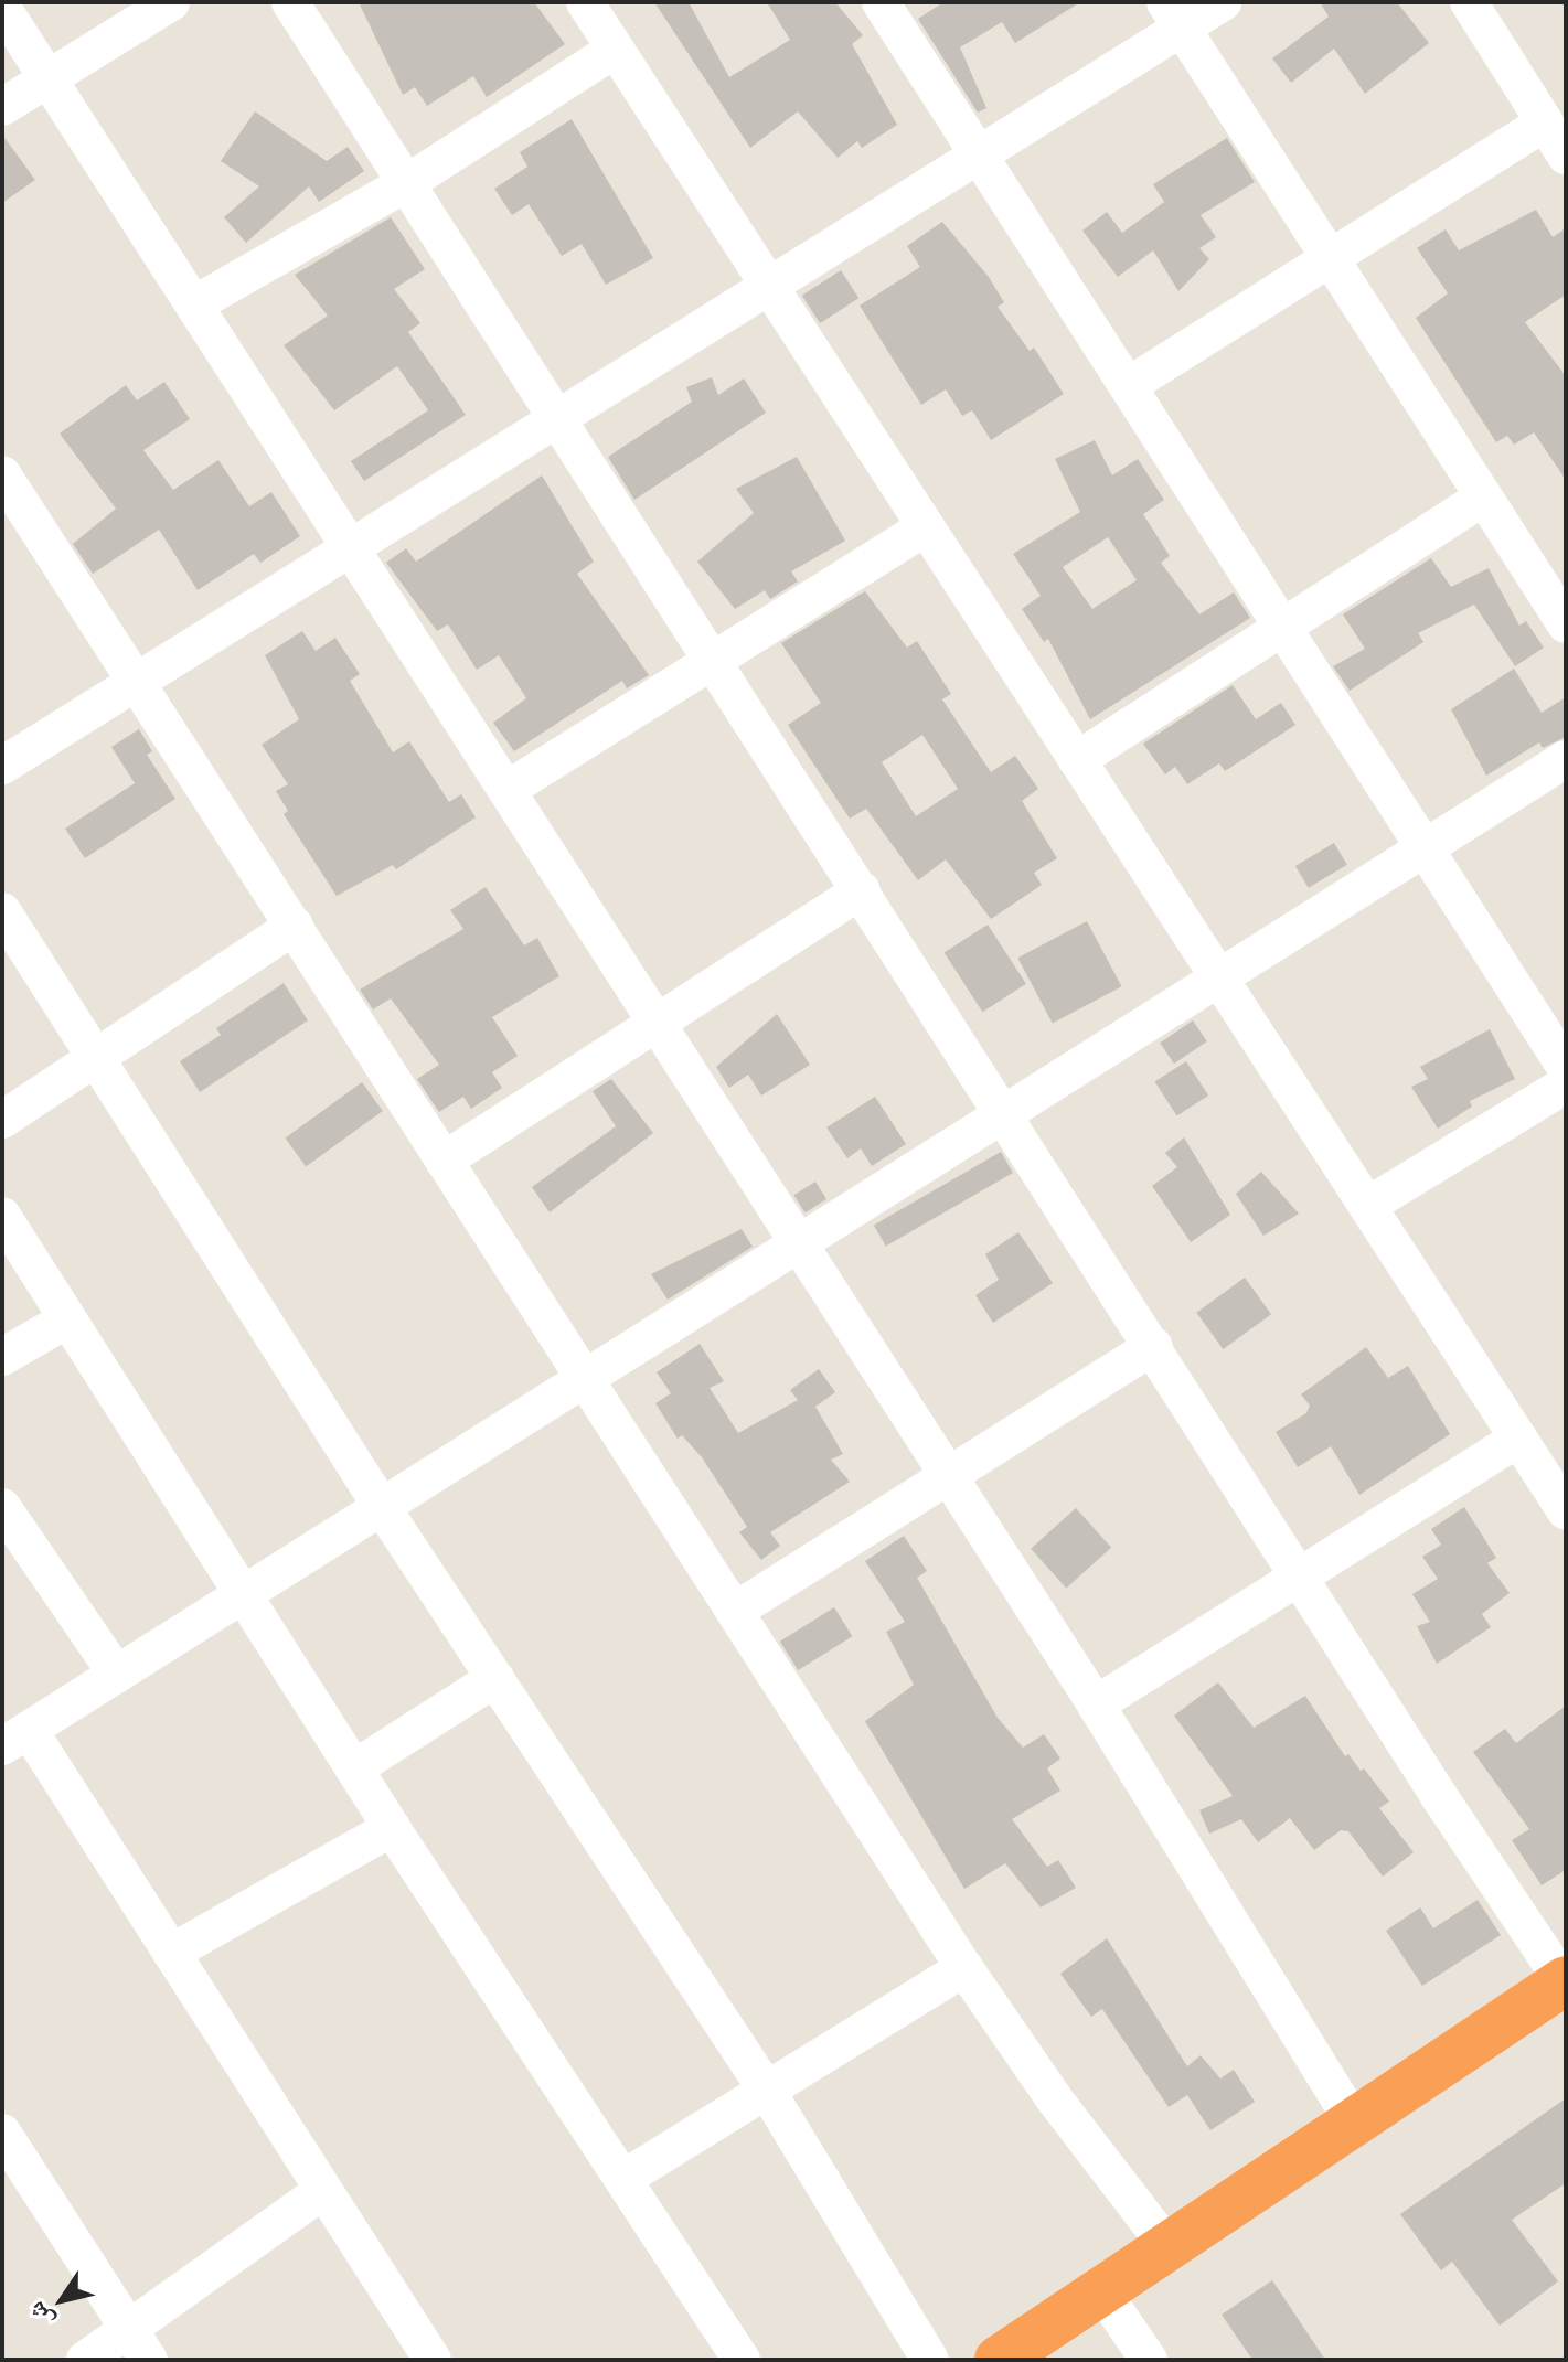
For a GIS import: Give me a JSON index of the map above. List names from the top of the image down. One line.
{"north":"bottom left"}
